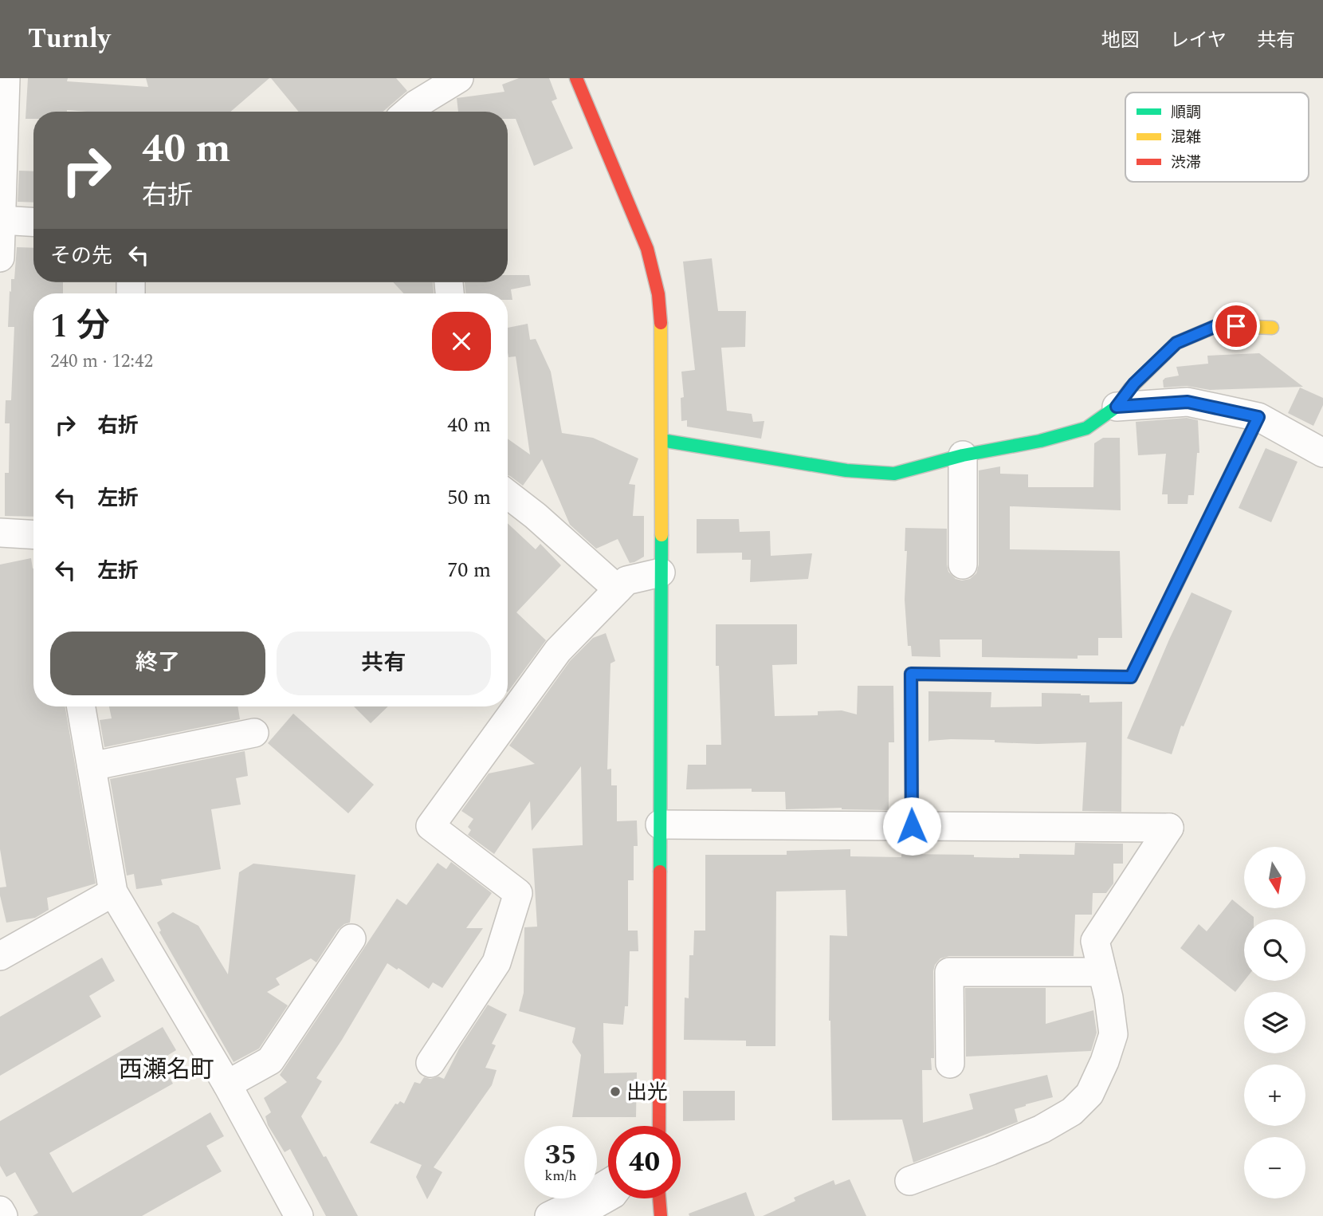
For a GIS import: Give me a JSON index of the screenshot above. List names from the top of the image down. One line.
{"districts":["西瀬名町"],"places":["出光"],"legend":["順調","混雑","渋滞"],"north":"bottom","page":{"header":"Turnly","nav":["地図","レイヤ","共有"],"turn":["40 m","右折"],"then":"その先","heading":["1 分","240 m · 12:42"],"list":[{"name":"右折","value":"40 m"},{"name":"左折","value":"50 m"},{"name":"左折","value":"70 m"}],"buttons":["終了","共有"],"map_buttons":["+","−"],"speed":"35 km/h","limit":"40"}}
